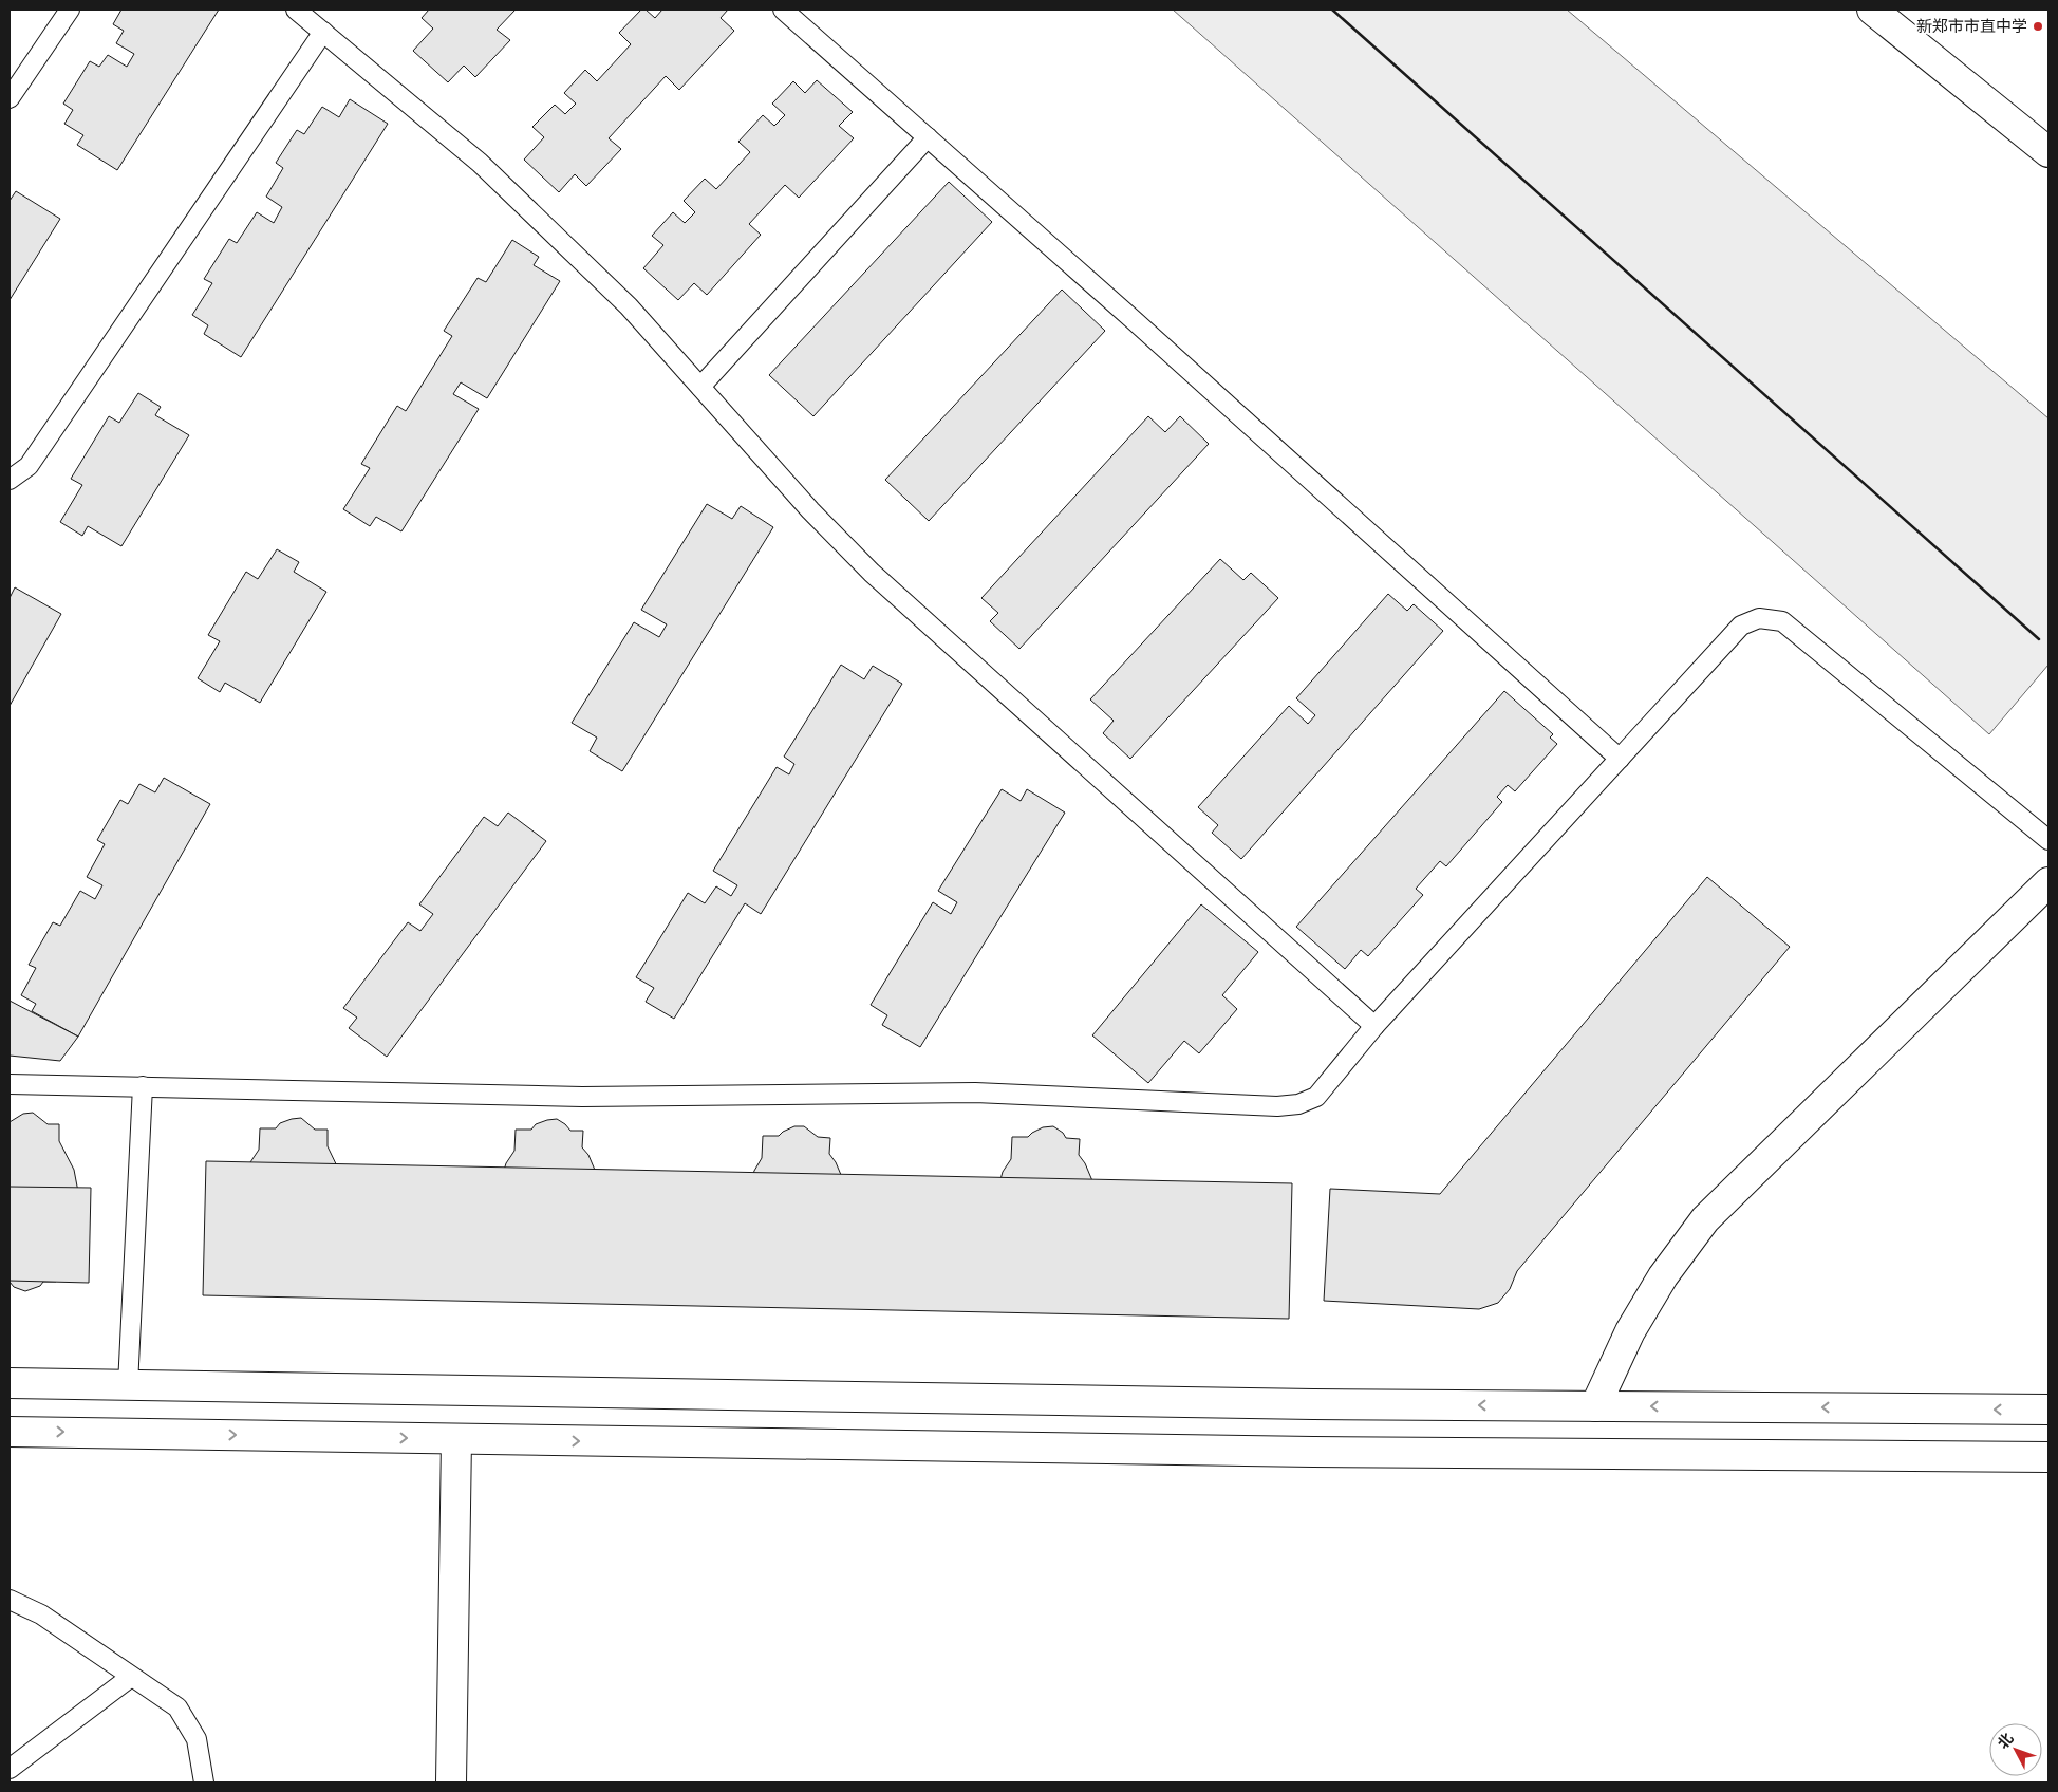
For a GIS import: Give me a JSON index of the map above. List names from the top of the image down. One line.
{"places":["新郑市市直中学"],"north":"top left"}
